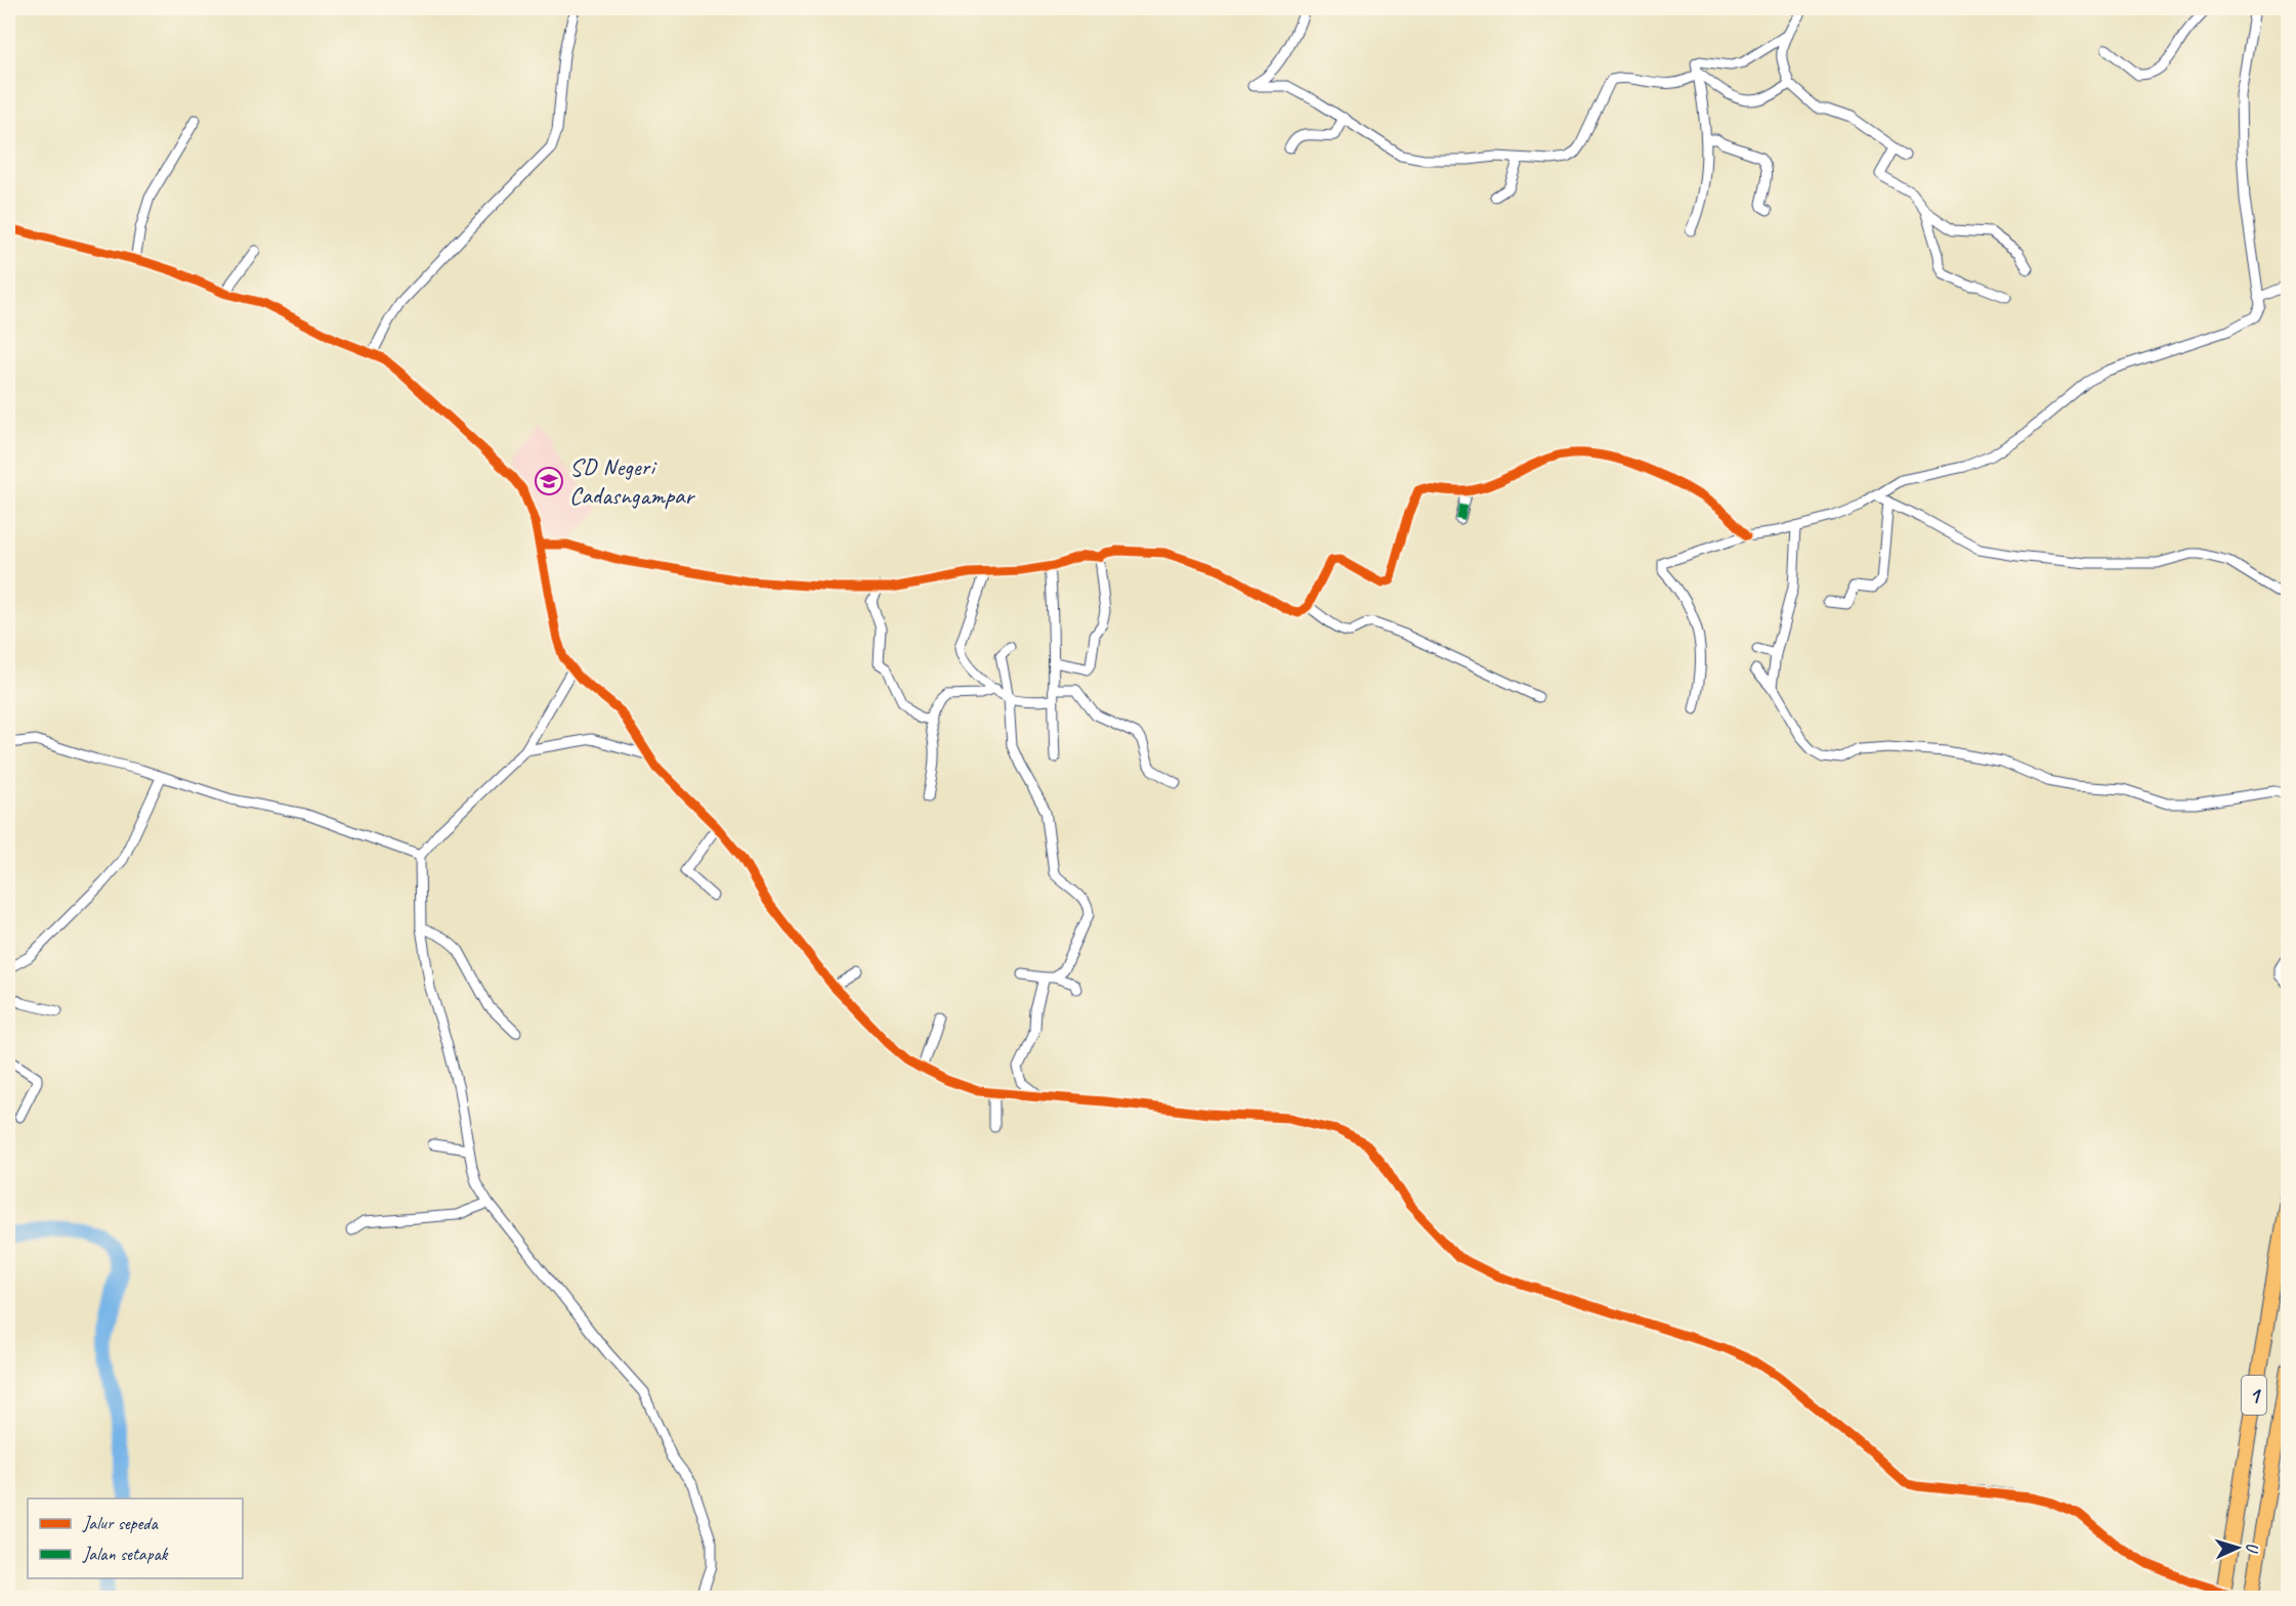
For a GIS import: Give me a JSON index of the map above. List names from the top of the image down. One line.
{"streets":{"highway":["1"]},"places":{"school or university":["SD Negeri Cadasngampar"]},"legend":["Jalur sepeda","Jalan setapak"],"north":"right"}
